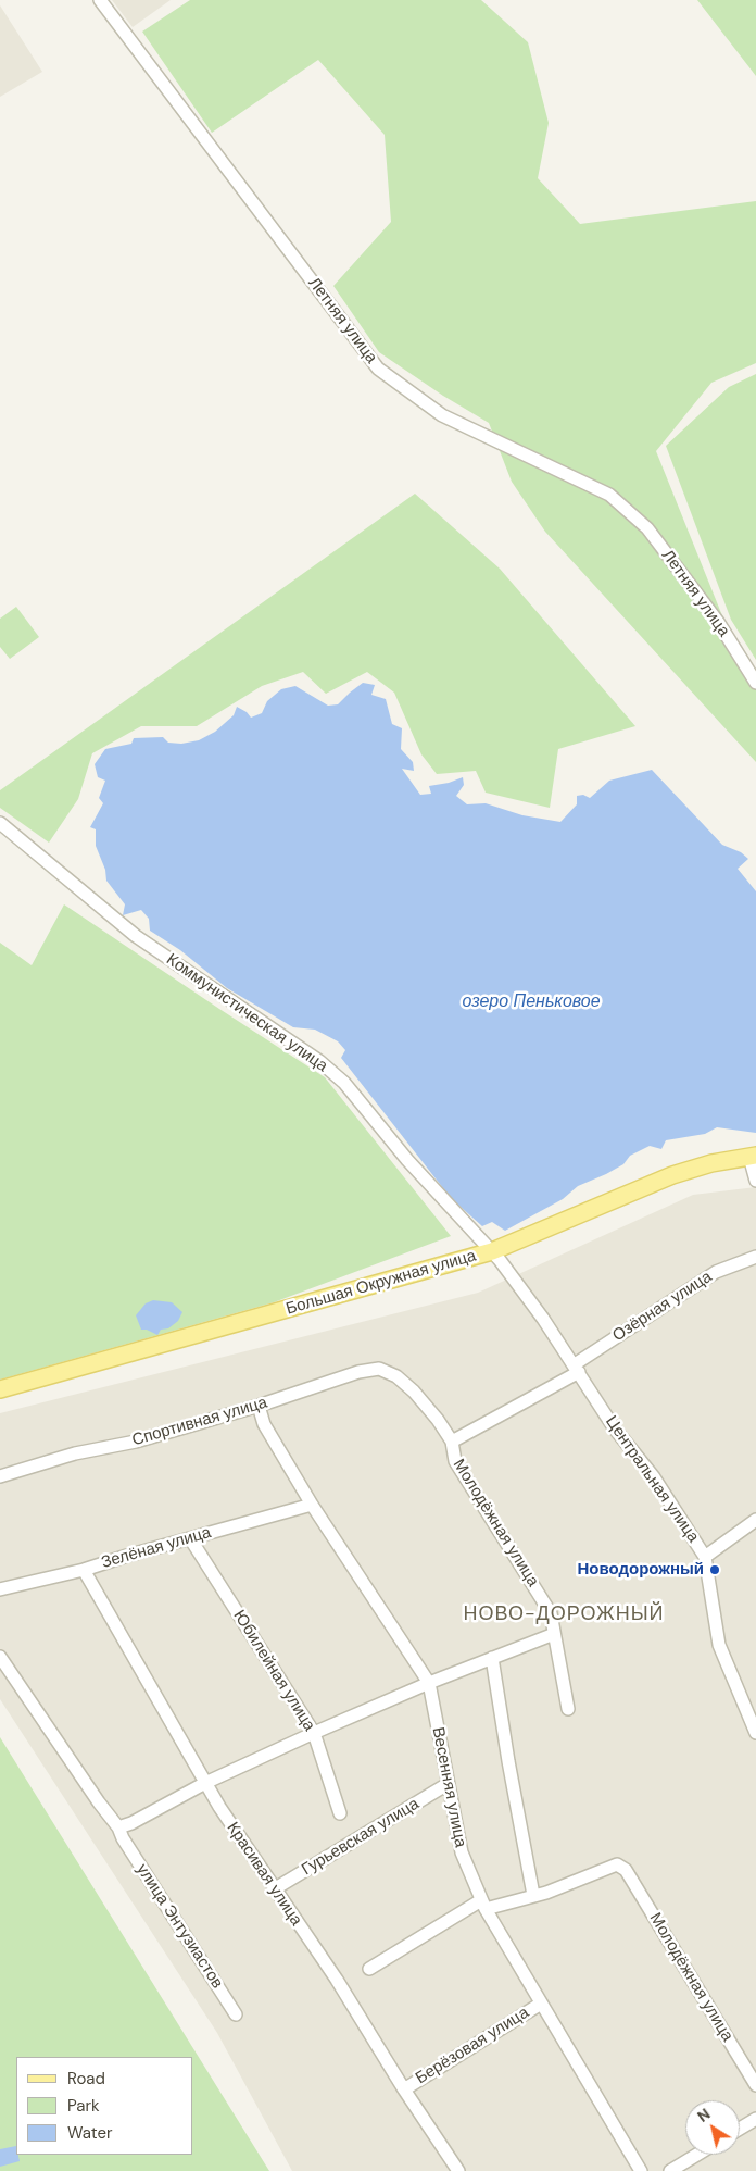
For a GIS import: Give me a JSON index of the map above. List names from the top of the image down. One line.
{"streets":{"main road":["Большая Окружная улица"],"street":["Летняя улица","Коммунистическая улица","Озёрная улица","Спортивная улица","Центральная улица","Молодёжная улица","Зелёная улица","Юбилейная улица","Весенняя улица","Гурьевская улица","Красивая улица","улица Энтузиастов","Берёзовая улица"]},"crossings":[["Коммунистическая улица","Большая Окружная улица"],["Коммунистическая улица","Центральная улица"],["Большая Окружная улица","Центральная улица"],["Озёрная улица","Центральная улица"],["Озёрная улица","Молодёжная улица"],["Спортивная улица","Молодёжная улица"],["Спортивная улица","Весенняя улица"],["Центральная улица","Молодёжная улица"],["Зелёная улица","Юбилейная улица"],["Зелёная улица","Весенняя улица"],["Зелёная улица","Красивая улица"],["Весенняя улица","Гурьевская улица"],["Весенняя улица","Берёзовая улица"],["Гурьевская улица","Красивая улица"],["Красивая улица","Берёзовая улица"]],"districts":["НОВО-ДОРОЖНЫЙ"],"water":["озеро Пеньковое"],"places":["Новодорожный"],"legend":["Road","Park","Water"],"north":"top left"}
